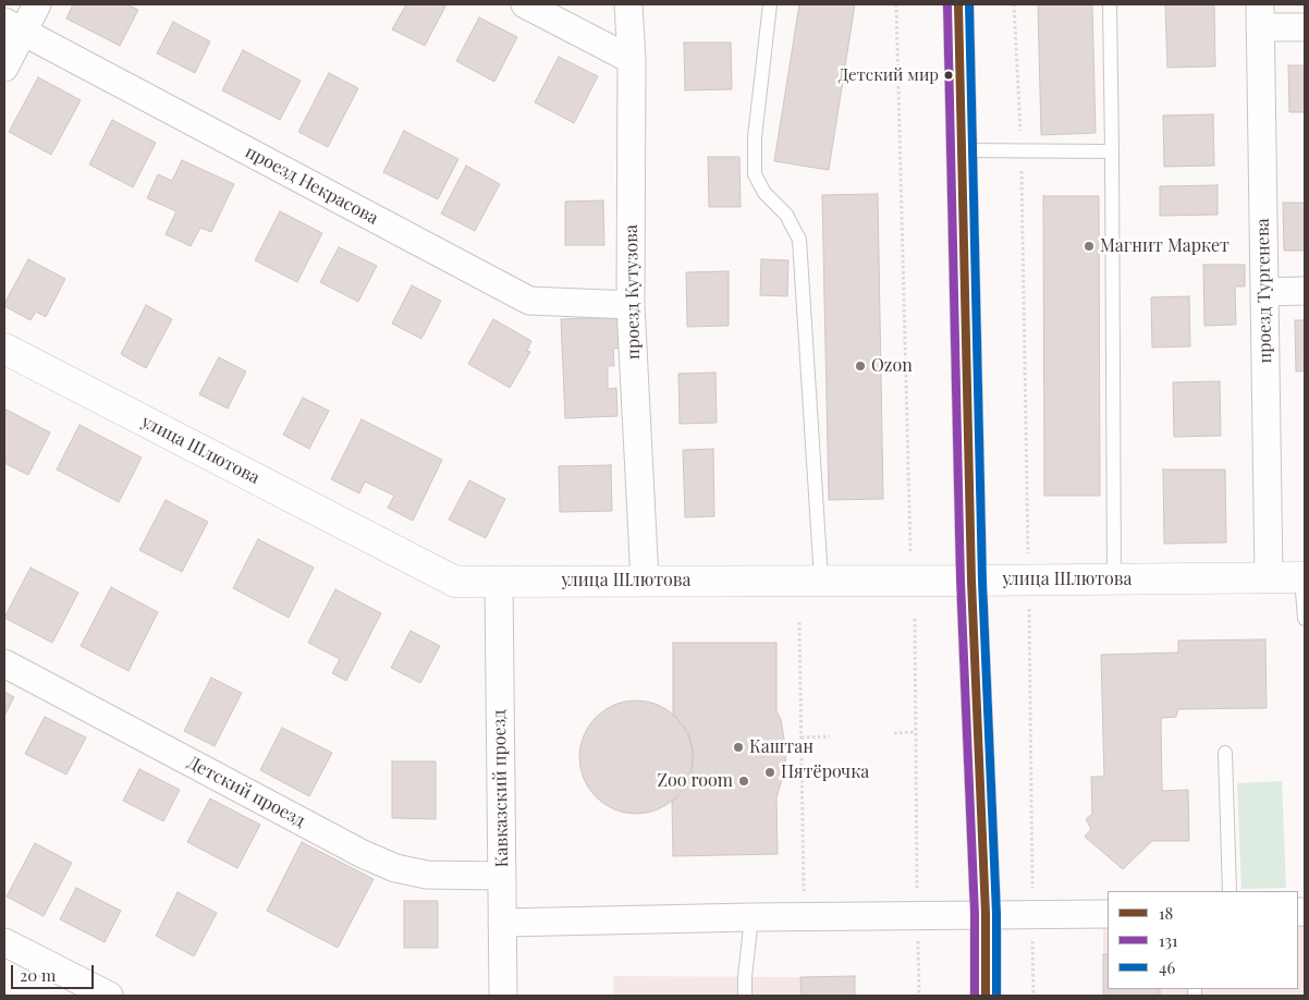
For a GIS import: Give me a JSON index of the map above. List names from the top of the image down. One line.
{"streets":{"main road":["улица Шлютова"],"street":["проезд Некрасова","проезд Тургенева","проезд Кутузова","Кавказский проезд","Детский проезд"]},"crossings":[["проезд Некрасова","проезд Кутузова"],["проезд Тургенева","улица Шлютова"],["проезд Кутузова","улица Шлютова"],["улица Шлютова","Кавказский проезд"],["Кавказский проезд","Детский проезд"]],"places":["Детский мир","Магнит Маркет","Ozon","Каштан","Пятёрочка","Zoo room"],"lines":["transit line 18","transit line 131","transit line 46"],"legend":["18","131","46"],"scale_bar":"20 m"}
